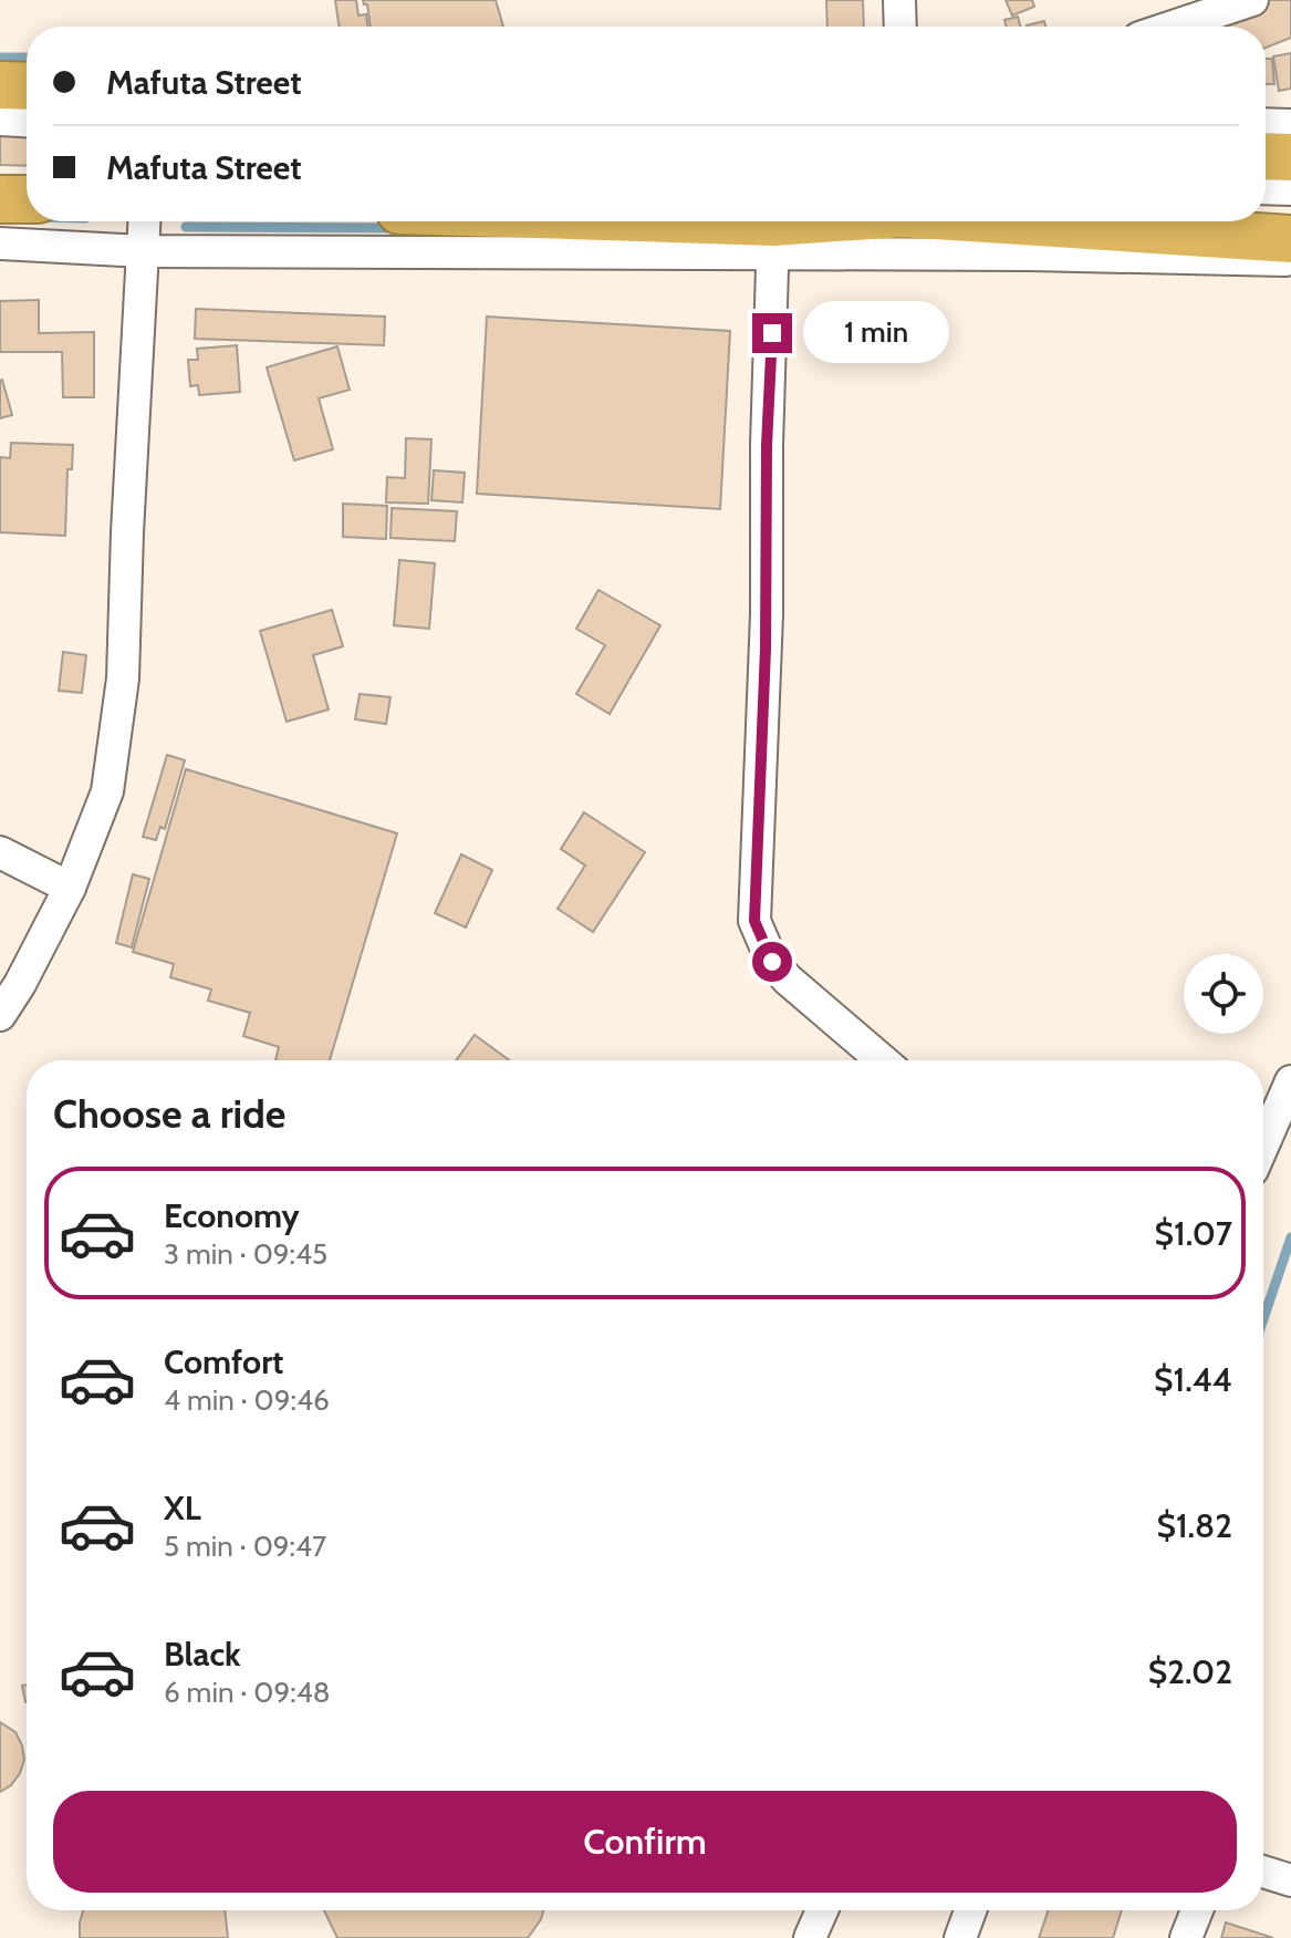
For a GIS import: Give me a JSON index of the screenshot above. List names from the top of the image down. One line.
{"page":{"banner":["Mafuta Street","Mafuta Street"],"bubble":"1 min","heading":"Choose a ride","list":[{"name":"Economy","note":"3 min · 09:45","value":"$1.07"},{"name":"Comfort","note":"4 min · 09:46","value":"$1.44"},{"name":"XL","note":"5 min · 09:47","value":"$1.82"},{"name":"Black","note":"6 min · 09:48","value":"$2.02"}],"buttons":"Confirm"}}
